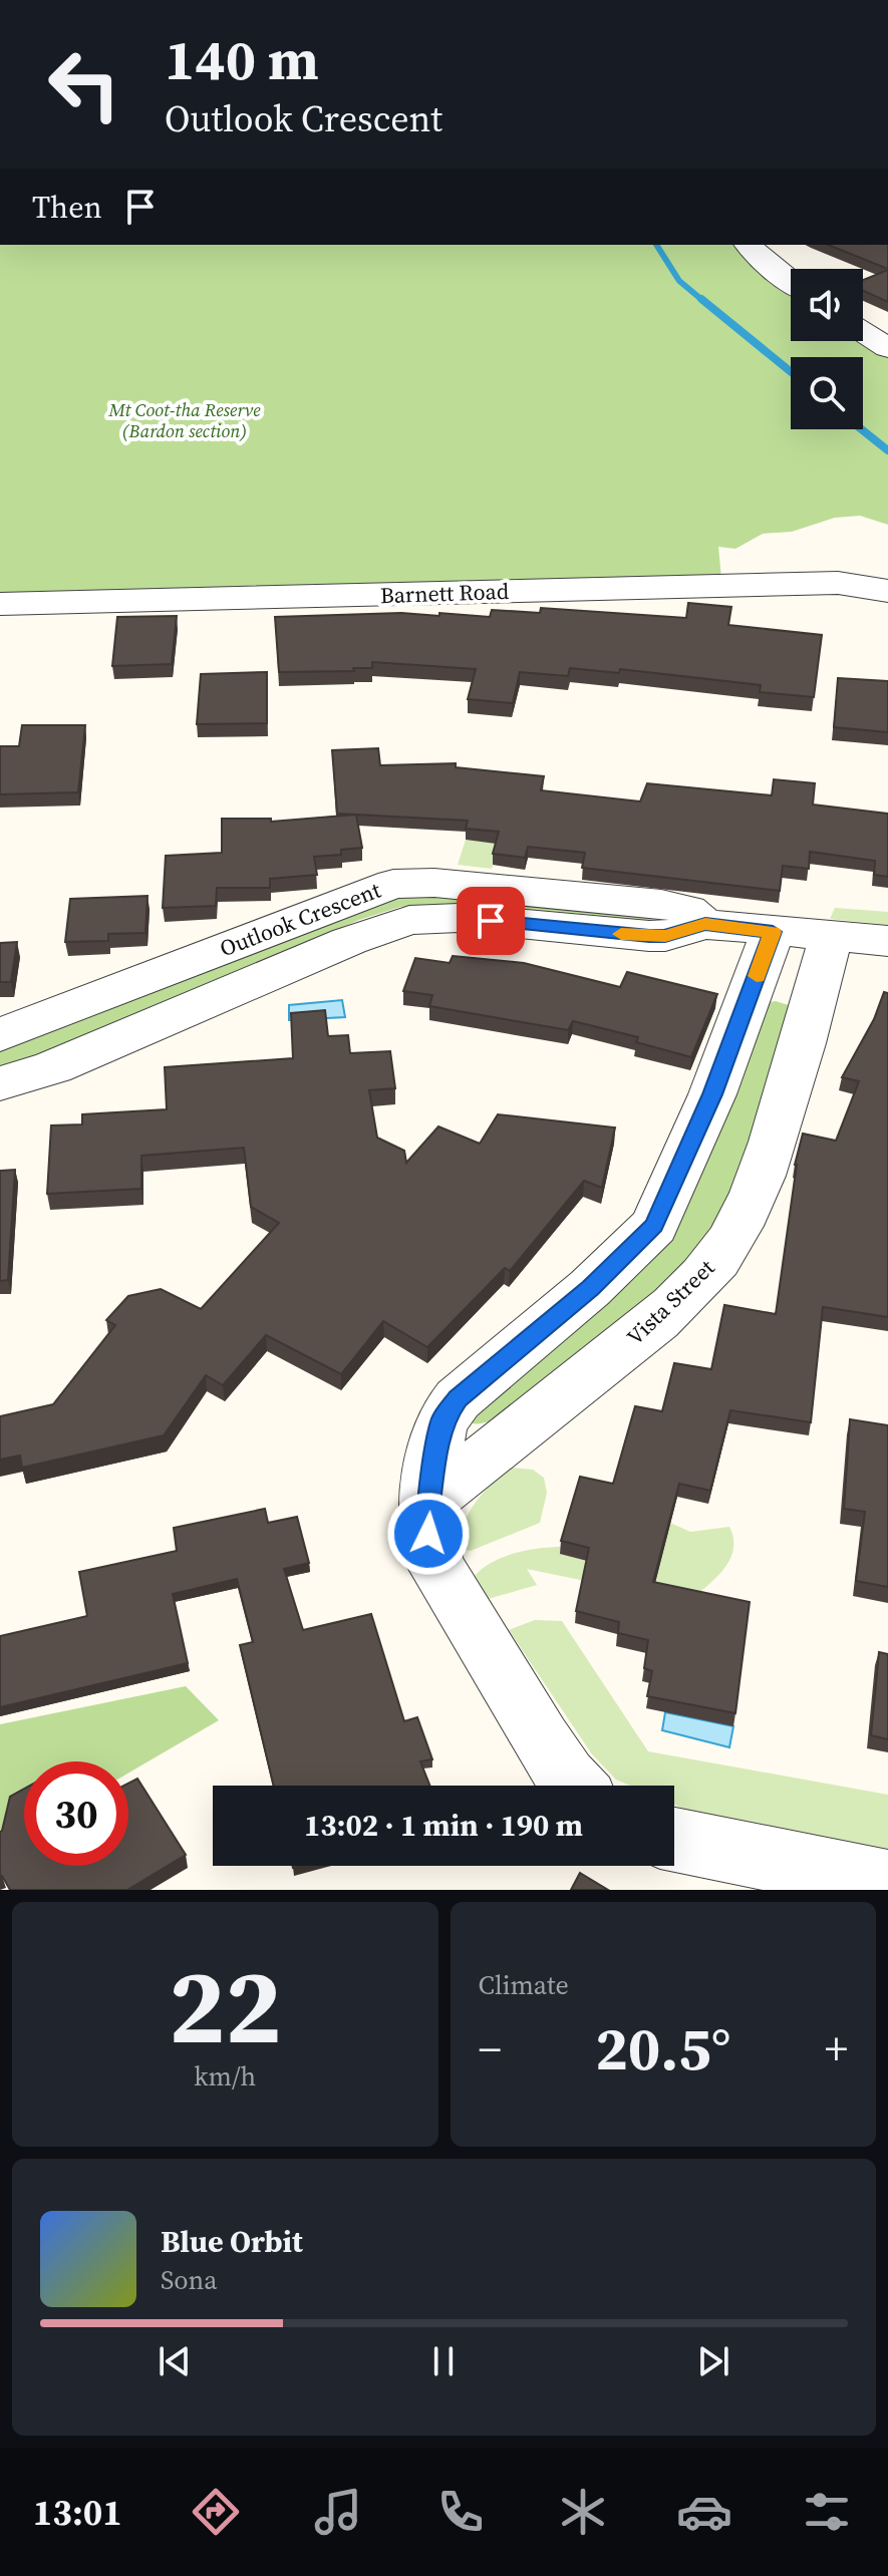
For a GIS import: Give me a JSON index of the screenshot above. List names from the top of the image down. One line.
{"streets":{"street":["Barnett Road","Outlook Crescent","Vista Street"]},"crossings":[["Outlook Crescent","Vista Street"]],"parks":["Mt Coot-tha Reserve (Bardon section)"],"page":{"turn":["140 m","Outlook Crescent"],"then":"Then","limit":"30","trip":"13:02 · 1 min · 190 m","tile":[["22","km/h"],"Climate"],"heat":["−","20.5°","+"],"song":["Blue Orbit","Sona"],"tabs":"13:01"}}
